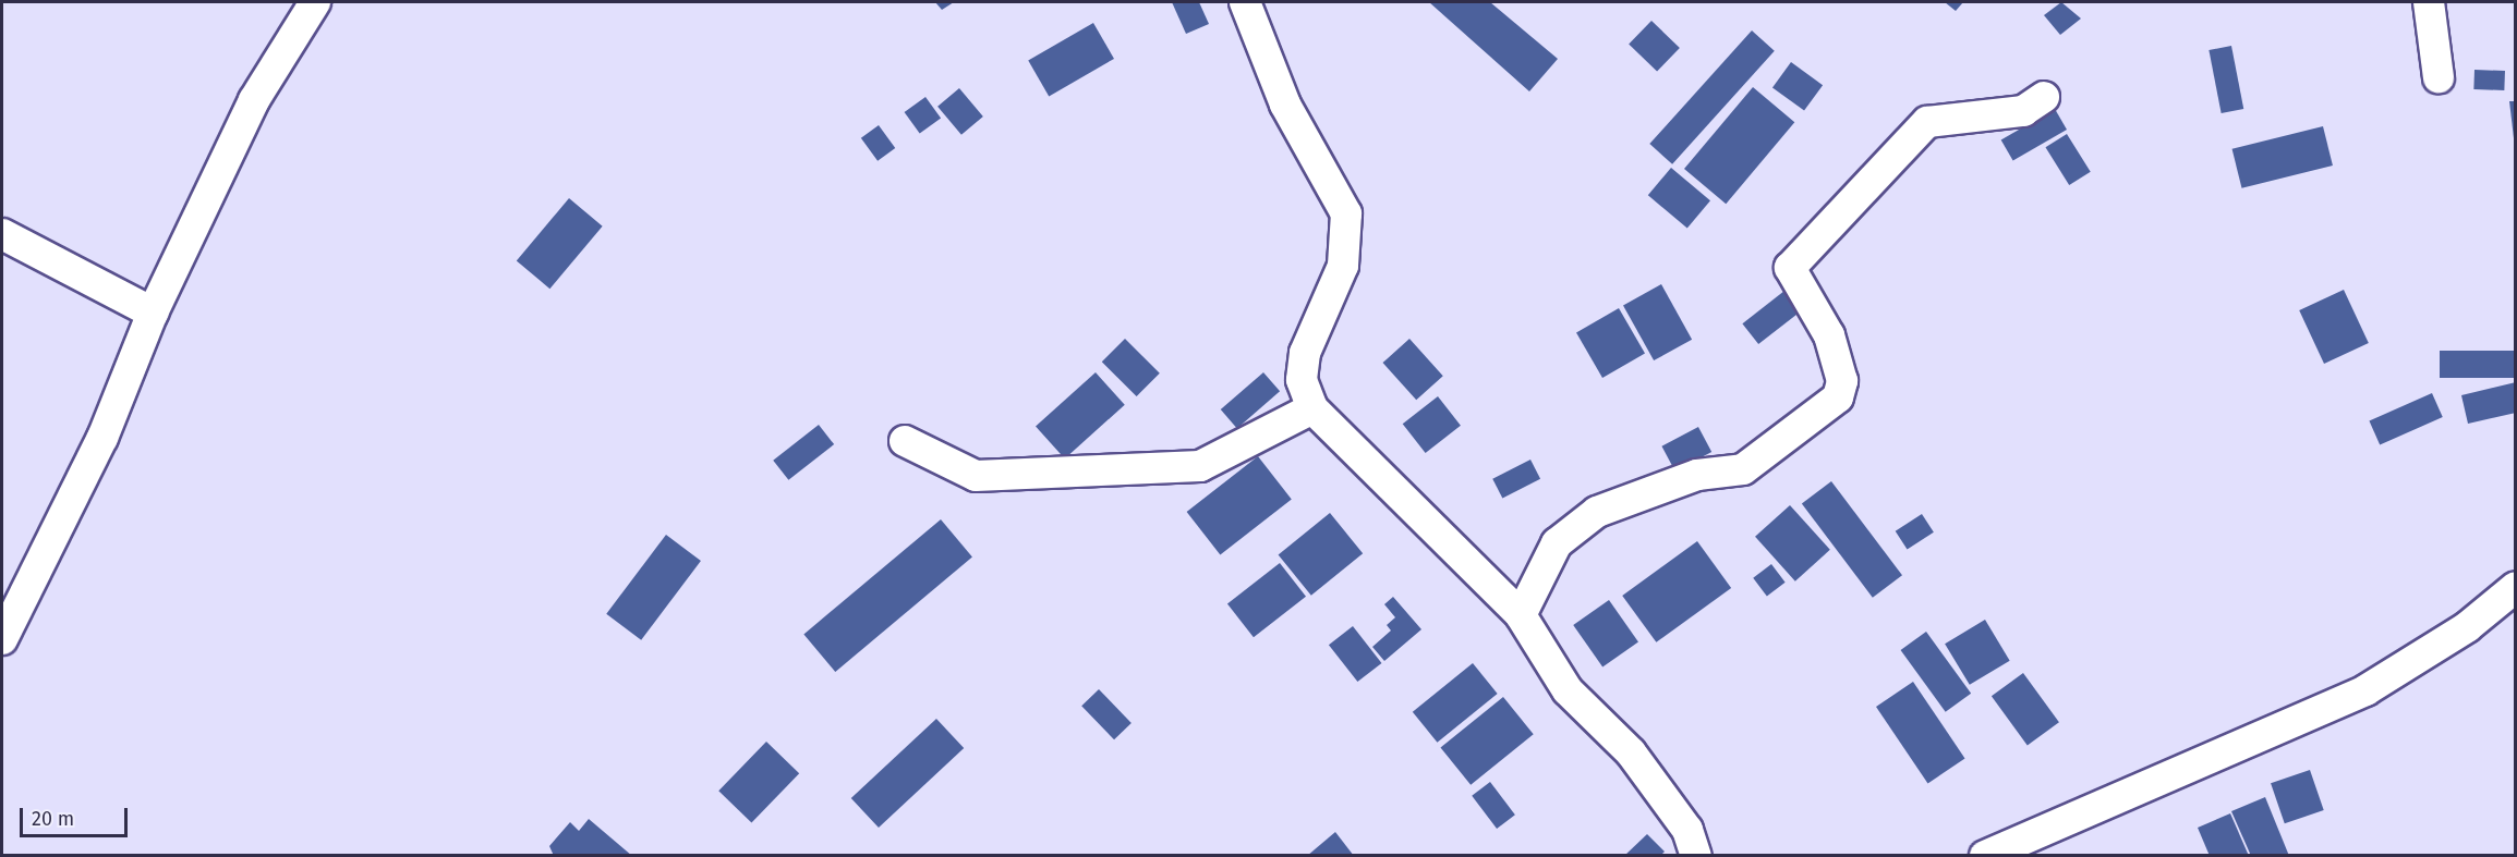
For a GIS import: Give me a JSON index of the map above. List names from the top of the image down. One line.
{"scale_bar":"20 m"}
